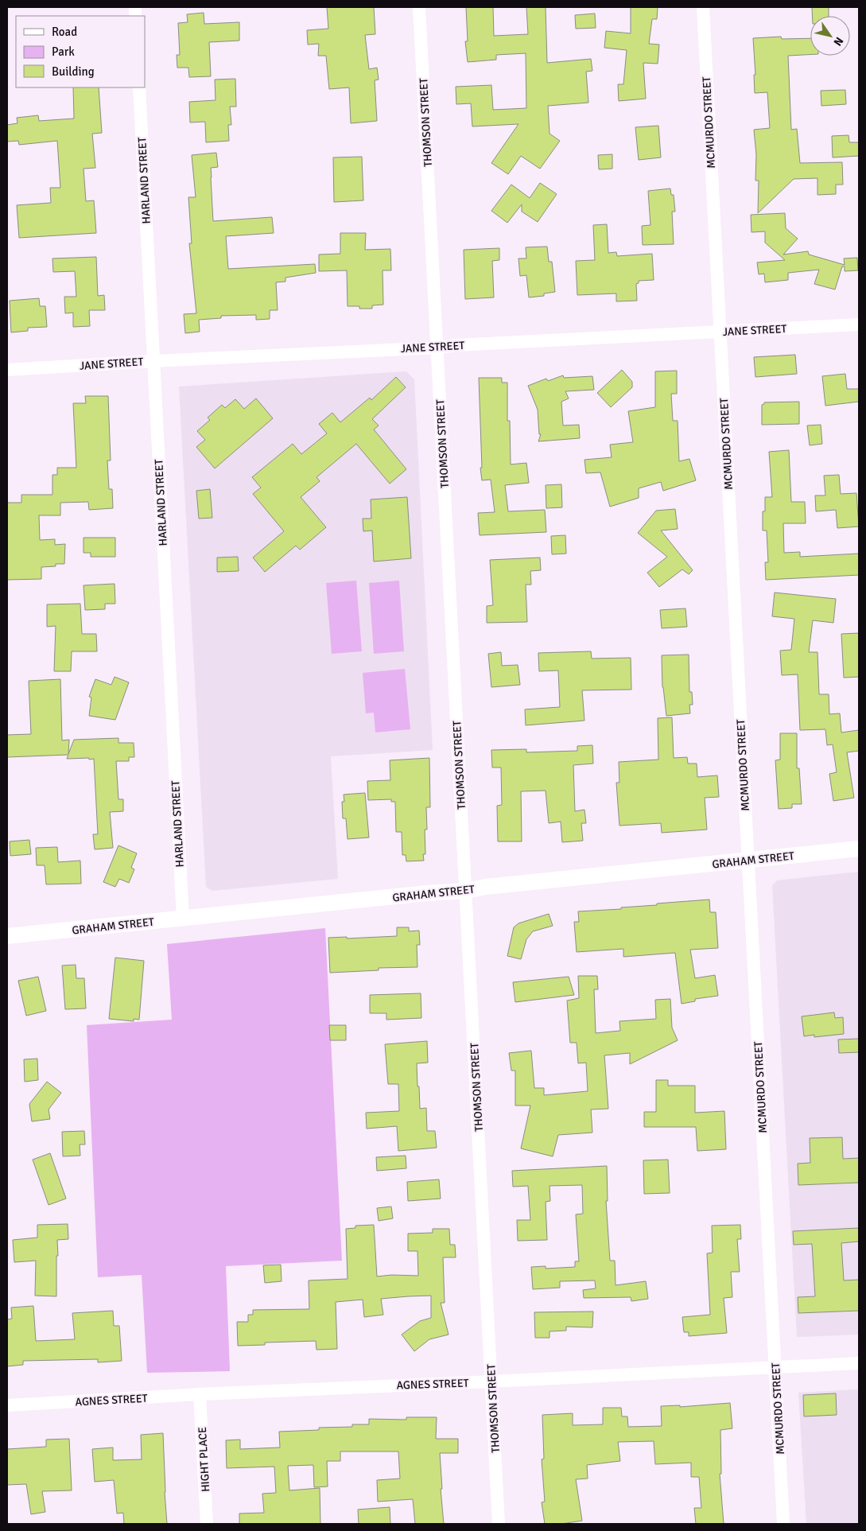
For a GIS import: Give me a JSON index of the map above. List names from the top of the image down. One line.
{"streets":{"street":["THOMSON STREET","MCMURDO STREET","HARLAND STREET","JANE STREET","GRAHAM STREET","AGNES STREET","HIGHT PLACE"]},"crossings":[["THOMSON STREET","JANE STREET"],["THOMSON STREET","GRAHAM STREET"],["THOMSON STREET","AGNES STREET"],["MCMURDO STREET","JANE STREET"],["MCMURDO STREET","GRAHAM STREET"],["MCMURDO STREET","AGNES STREET"],["HARLAND STREET","JANE STREET"],["HARLAND STREET","GRAHAM STREET"],["AGNES STREET","HIGHT PLACE"]],"legend":["Road","Park","Building"],"north":"bottom right"}
